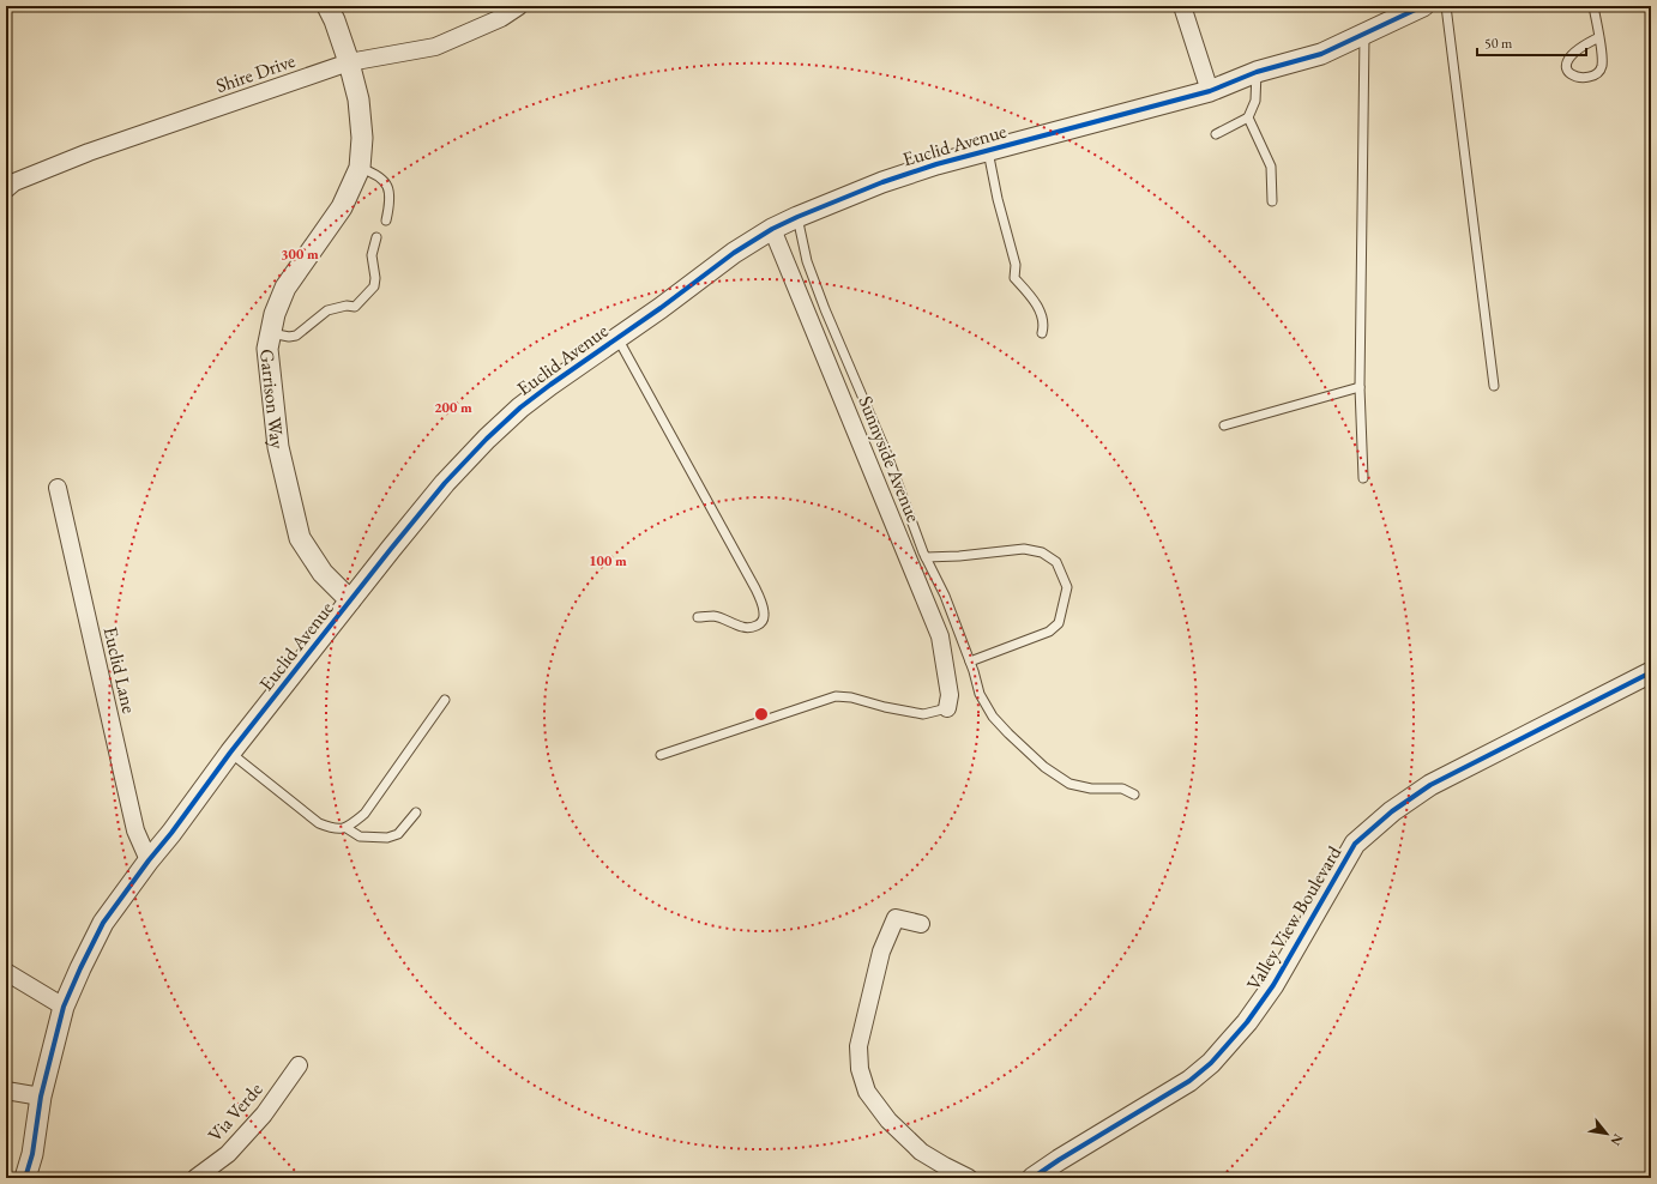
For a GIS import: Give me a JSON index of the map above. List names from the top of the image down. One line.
{"streets":{"street":["Shire Drive","Euclid Avenue","Garrison Way","Sunnyside Avenue","Euclid Lane","Valley View Boulevard","Via Verde"]},"crossings":[["Shire Drive","Garrison Way"],["Euclid Avenue","Garrison Way"],["Euclid Avenue","Sunnyside Avenue"],["Euclid Avenue","Euclid Lane"]],"scale_bar":"50 m","north":"bottom right","rings":["300 m","200 m","100 m"]}
